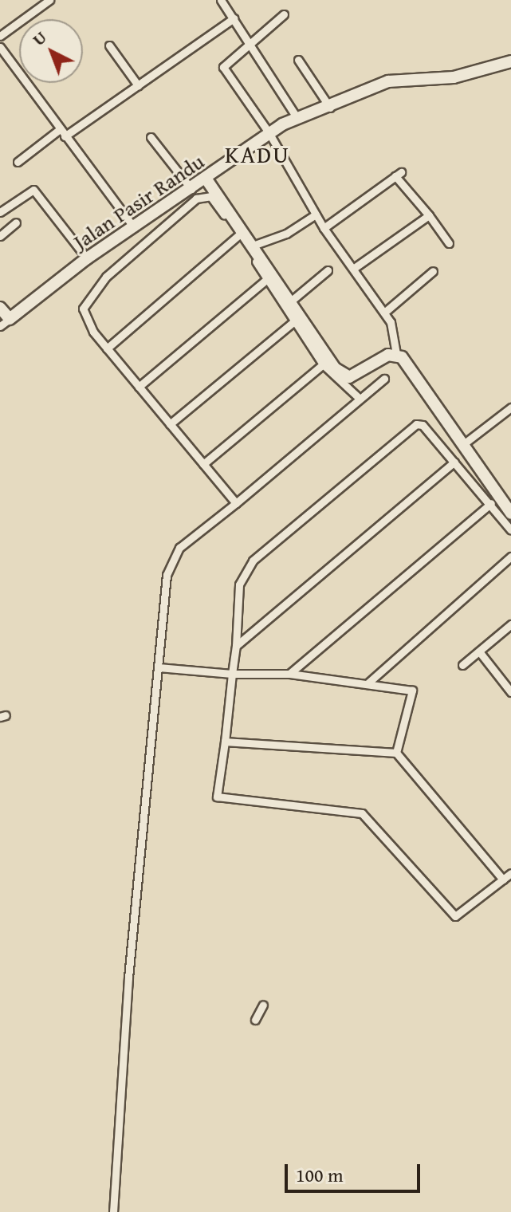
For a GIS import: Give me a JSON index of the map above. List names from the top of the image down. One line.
{"streets":{"street":["Jalan Pasir Randu"]},"districts":["KADU"],"scale_bar":"100 m","north":"top left"}
